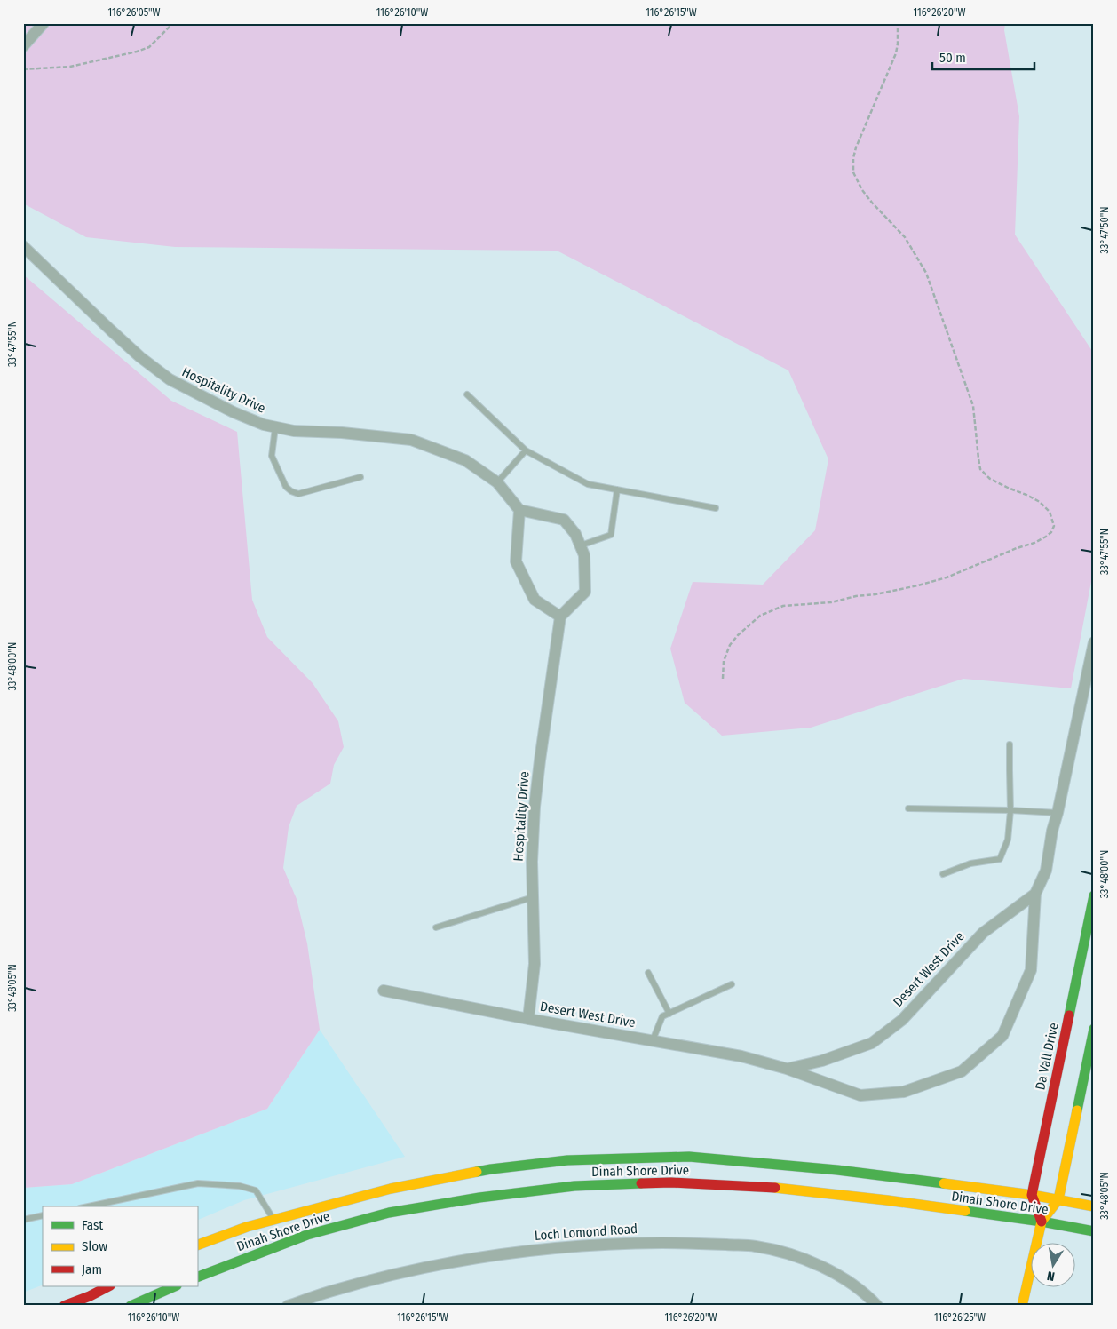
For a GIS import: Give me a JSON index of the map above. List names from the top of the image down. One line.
{"streets":{"main road":["Da Vall Drive","Dinah Shore Drive"],"street":["Hospitality Drive","Desert West Drive","Loch Lomond Road"]},"crossings":[["Hospitality Drive","Desert West Drive"],["Da Vall Drive","Dinah Shore Drive"]],"legend":["Fast","Slow","Jam"],"scale_bar":"50 m","north":"bottom","coordinates":["116°26'05\"W","116°26'10\"W","116°26'15\"W","116°26'20\"W","33°47'50\"N","33°47'55\"N","33°48'00\"N","33°48'05\"N","116°26'25\"W"]}
